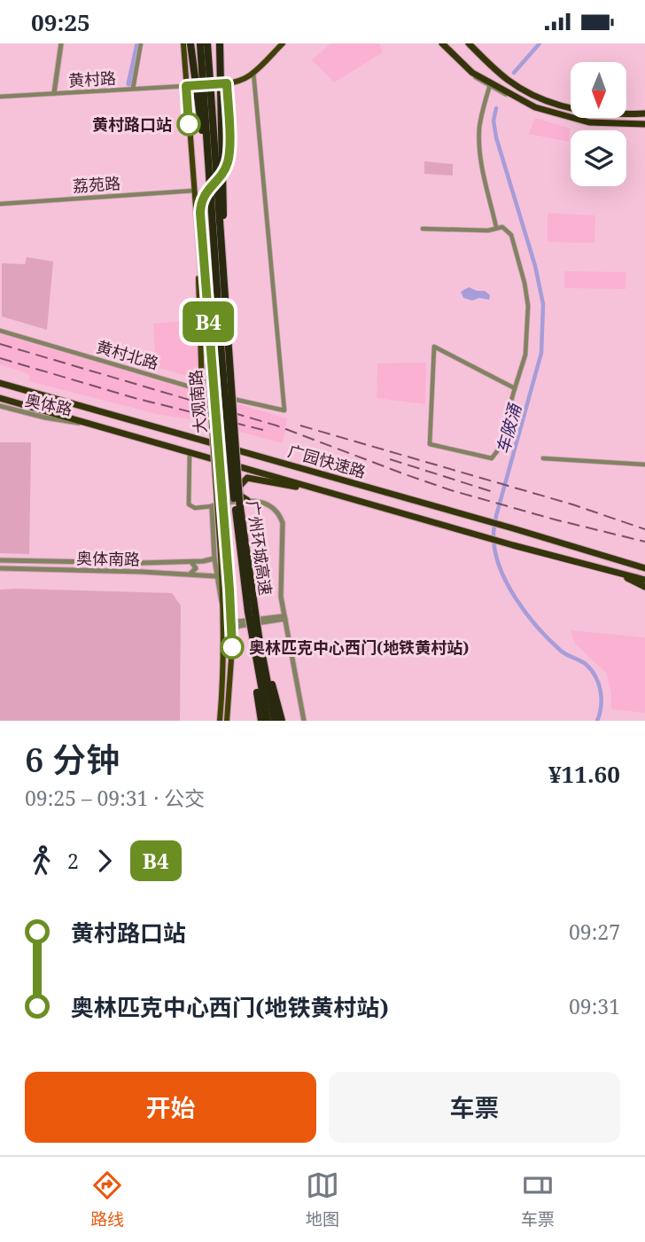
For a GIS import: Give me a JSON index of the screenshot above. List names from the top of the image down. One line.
{"streets":{"highway":["广园快速路","广州环城高速"],"main road":["大观南路"],"street":["黄村路","荔苑路","黄村北路","奥体路","奥体南路"]},"crossings":[["黄村路","大观南路"],["荔苑路","大观南路"],["奥体路","广园快速路"]],"water":["车陂涌"],"places":["黄村路口站","奥林匹克中心西门(地铁黄村站)"],"lines":["bus line B4"],"north":"bottom","page":{"status":"09:25","on_map":"B4","heading":["6 分钟","09:25 – 09:31 · 公交","¥11.60"],"legs":["2","B4"],"list":[{"name":"黄村路口站","value":"09:27"},{"name":"奥林匹克中心西门(地铁黄村站)","value":"09:31"}],"buttons":["开始","车票"],"tabs":["路线","地图","车票"]}}
